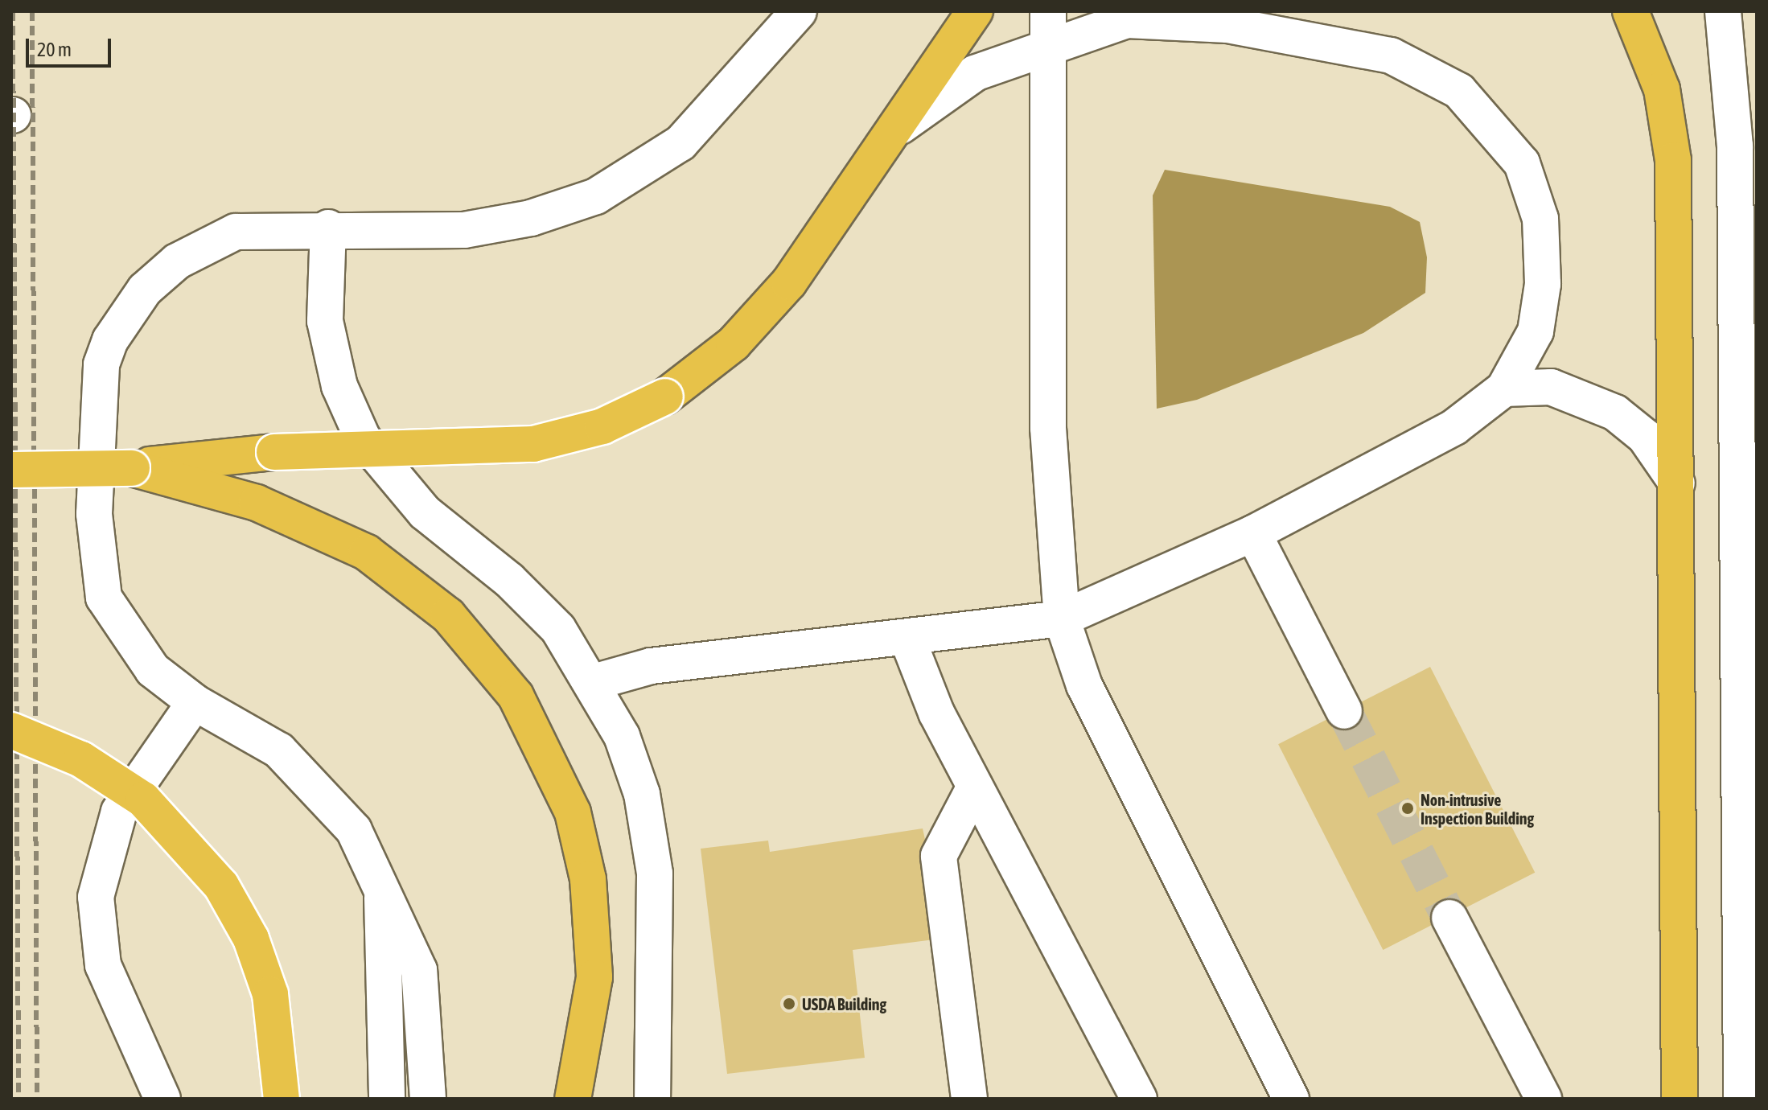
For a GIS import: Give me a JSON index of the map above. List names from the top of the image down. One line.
{"places":["Non-intrusive Inspection Building","USDA Building"],"scale_bar":"20 m"}
